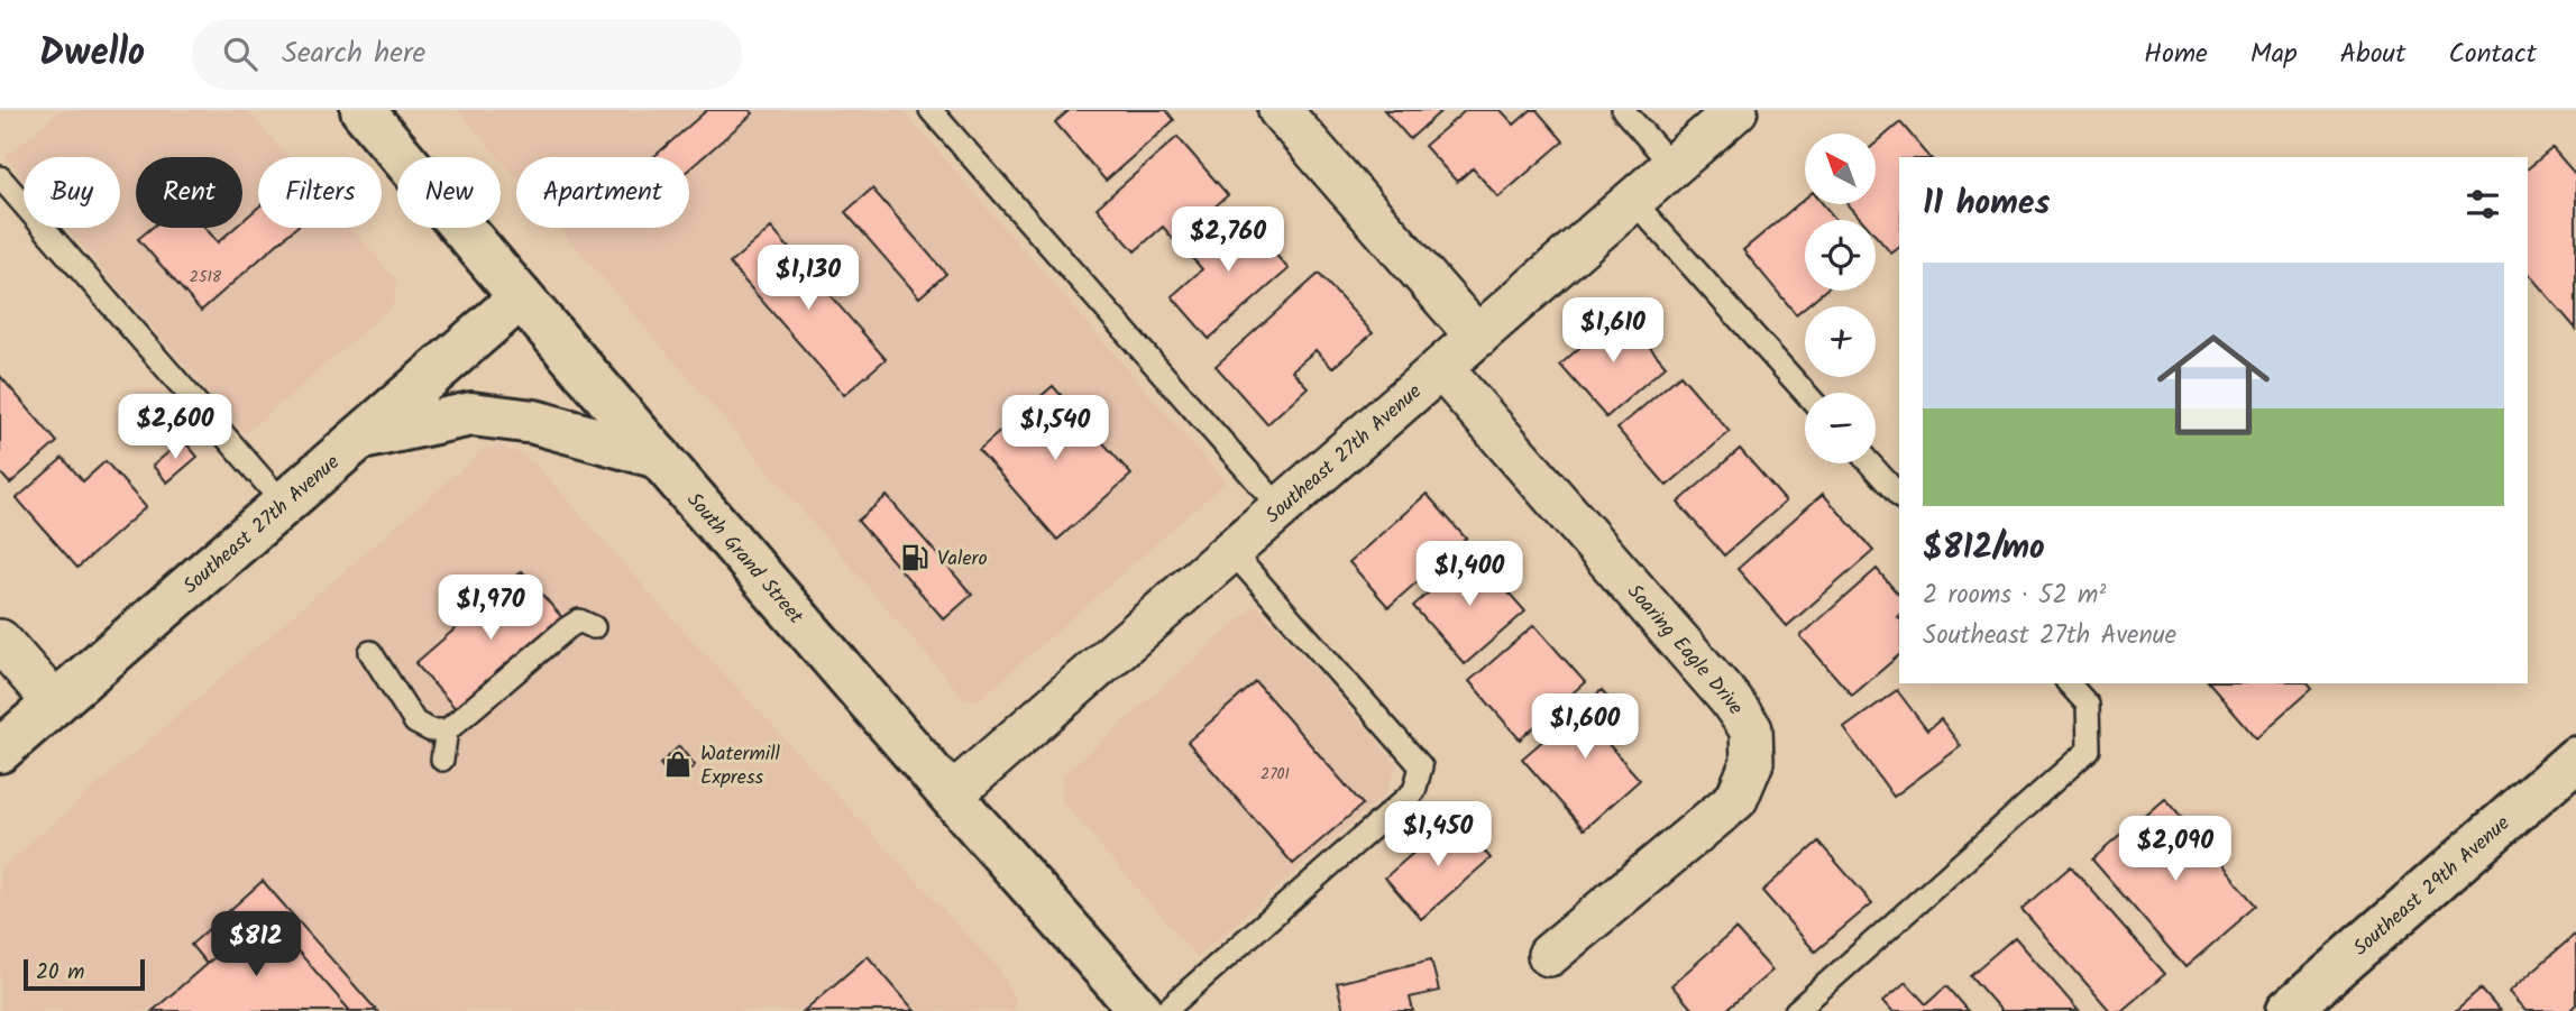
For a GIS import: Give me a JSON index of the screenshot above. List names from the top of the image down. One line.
{"streets":{"main road":["Southeast 27th Avenue","South Grand Street","Southeast 29th Avenue"],"street":["Soaring Eagle Drive"]},"crossings":[["Southeast 27th Avenue","South Grand Street"],["Southeast 27th Avenue","Soaring Eagle Drive"]],"places":{"fuel station":["Valero"],"shop":["Watermill Express"]},"house_numbers":["2518","2701"],"scale_bar":"20 m","north":"top left","page":{"header":"Dwello","search":"Search here","nav":["Home","Map","About","Contact"],"map_buttons":["+","−"],"chip":["Buy","Rent","Filters","New","Apartment"],"heading":"11 homes","price":["$2,760","$1,130","$1,610","$2,600","$1,540","$1,400","$1,970","$1,600","$1,450","$2,090","$812"],"list":[{"name":"$812/mo","note":"2 rooms · 52 m² · Southeast 27th Avenue"}],"scale":"20 m"}}
